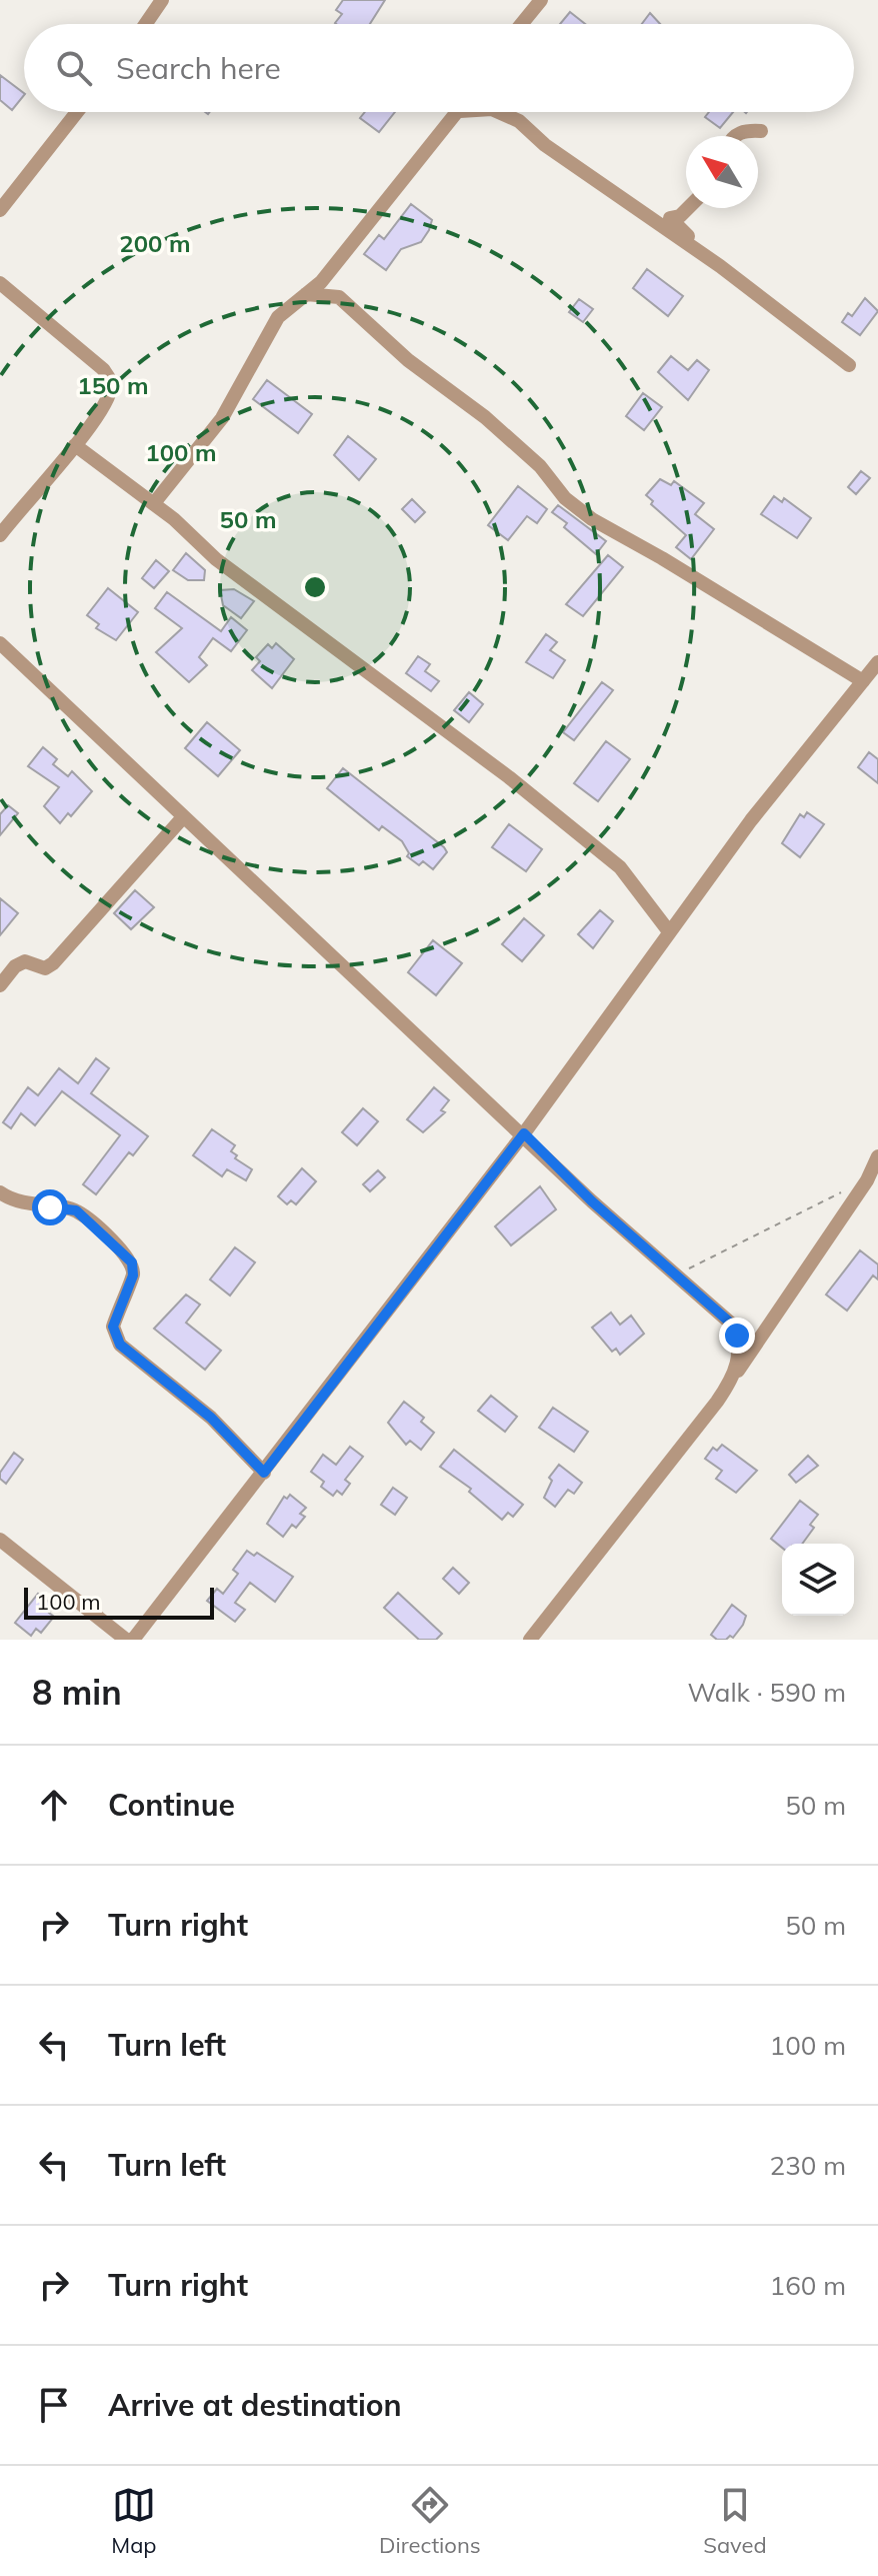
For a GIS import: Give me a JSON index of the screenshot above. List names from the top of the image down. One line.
{"scale_bar":"100 m","north":"top left","page":{"search":"Search here","scale":"100 m","heading":["8 min","Walk · 590 m"],"list":[["Continue","50 m"],["Turn right","50 m"],["Turn left","100 m"],["Turn left","230 m"],["Turn right","160 m"],"Arrive at destination"],"nav":["Map","Directions","Saved"]},"rings":["200 m","150 m","100 m","50 m"]}
